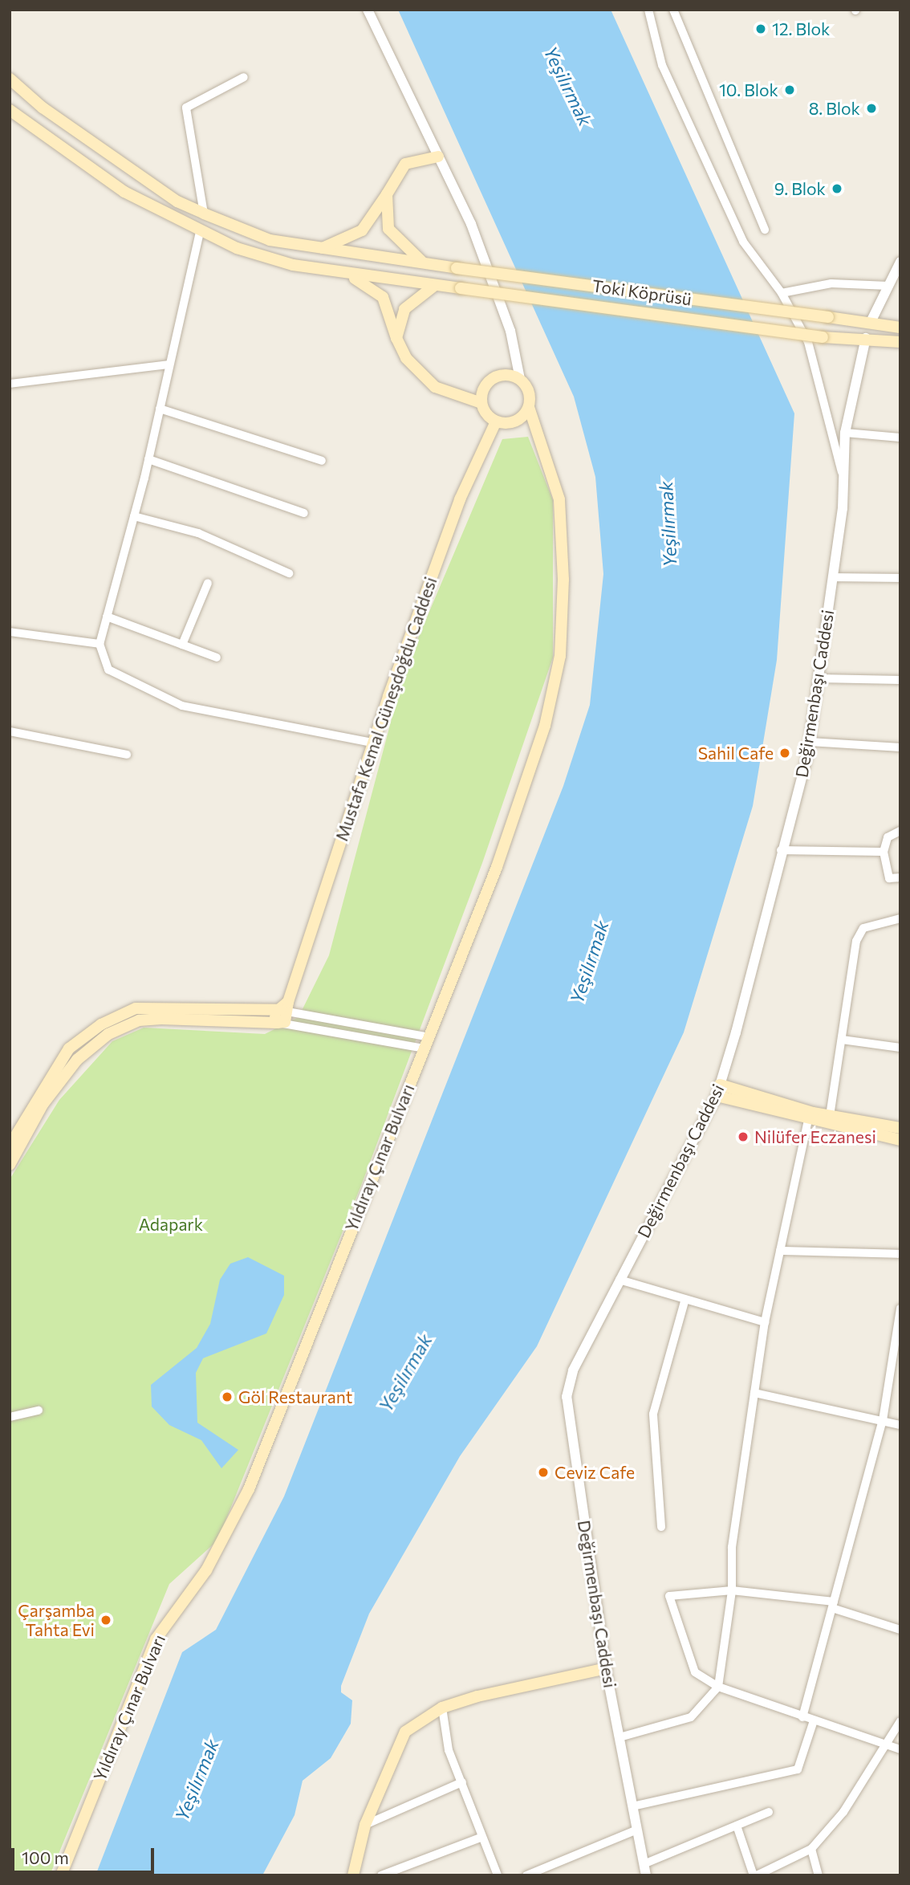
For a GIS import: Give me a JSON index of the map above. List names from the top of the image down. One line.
{"streets":{"main road":["Toki Köprüsü","Mustafa Kemal Güneşdoğdu Caddesi","Yıldıray Çınar Bulvarı"],"street":["Değirmenbaşı Caddesi"]},"crossings":[["Mustafa Kemal Güneşdoğdu Caddesi","Yıldıray Çınar Bulvarı"]],"water":["Yeşilırmak"],"parks":["Adapark"],"places":["12. Blok","10. Blok","8. Blok","9. Blok","Sahil Cafe","Nilüfer Eczanesi","Göl Restaurant","Ceviz Cafe","Çarşamba Tahta Evi"],"scale_bar":"100 m"}
